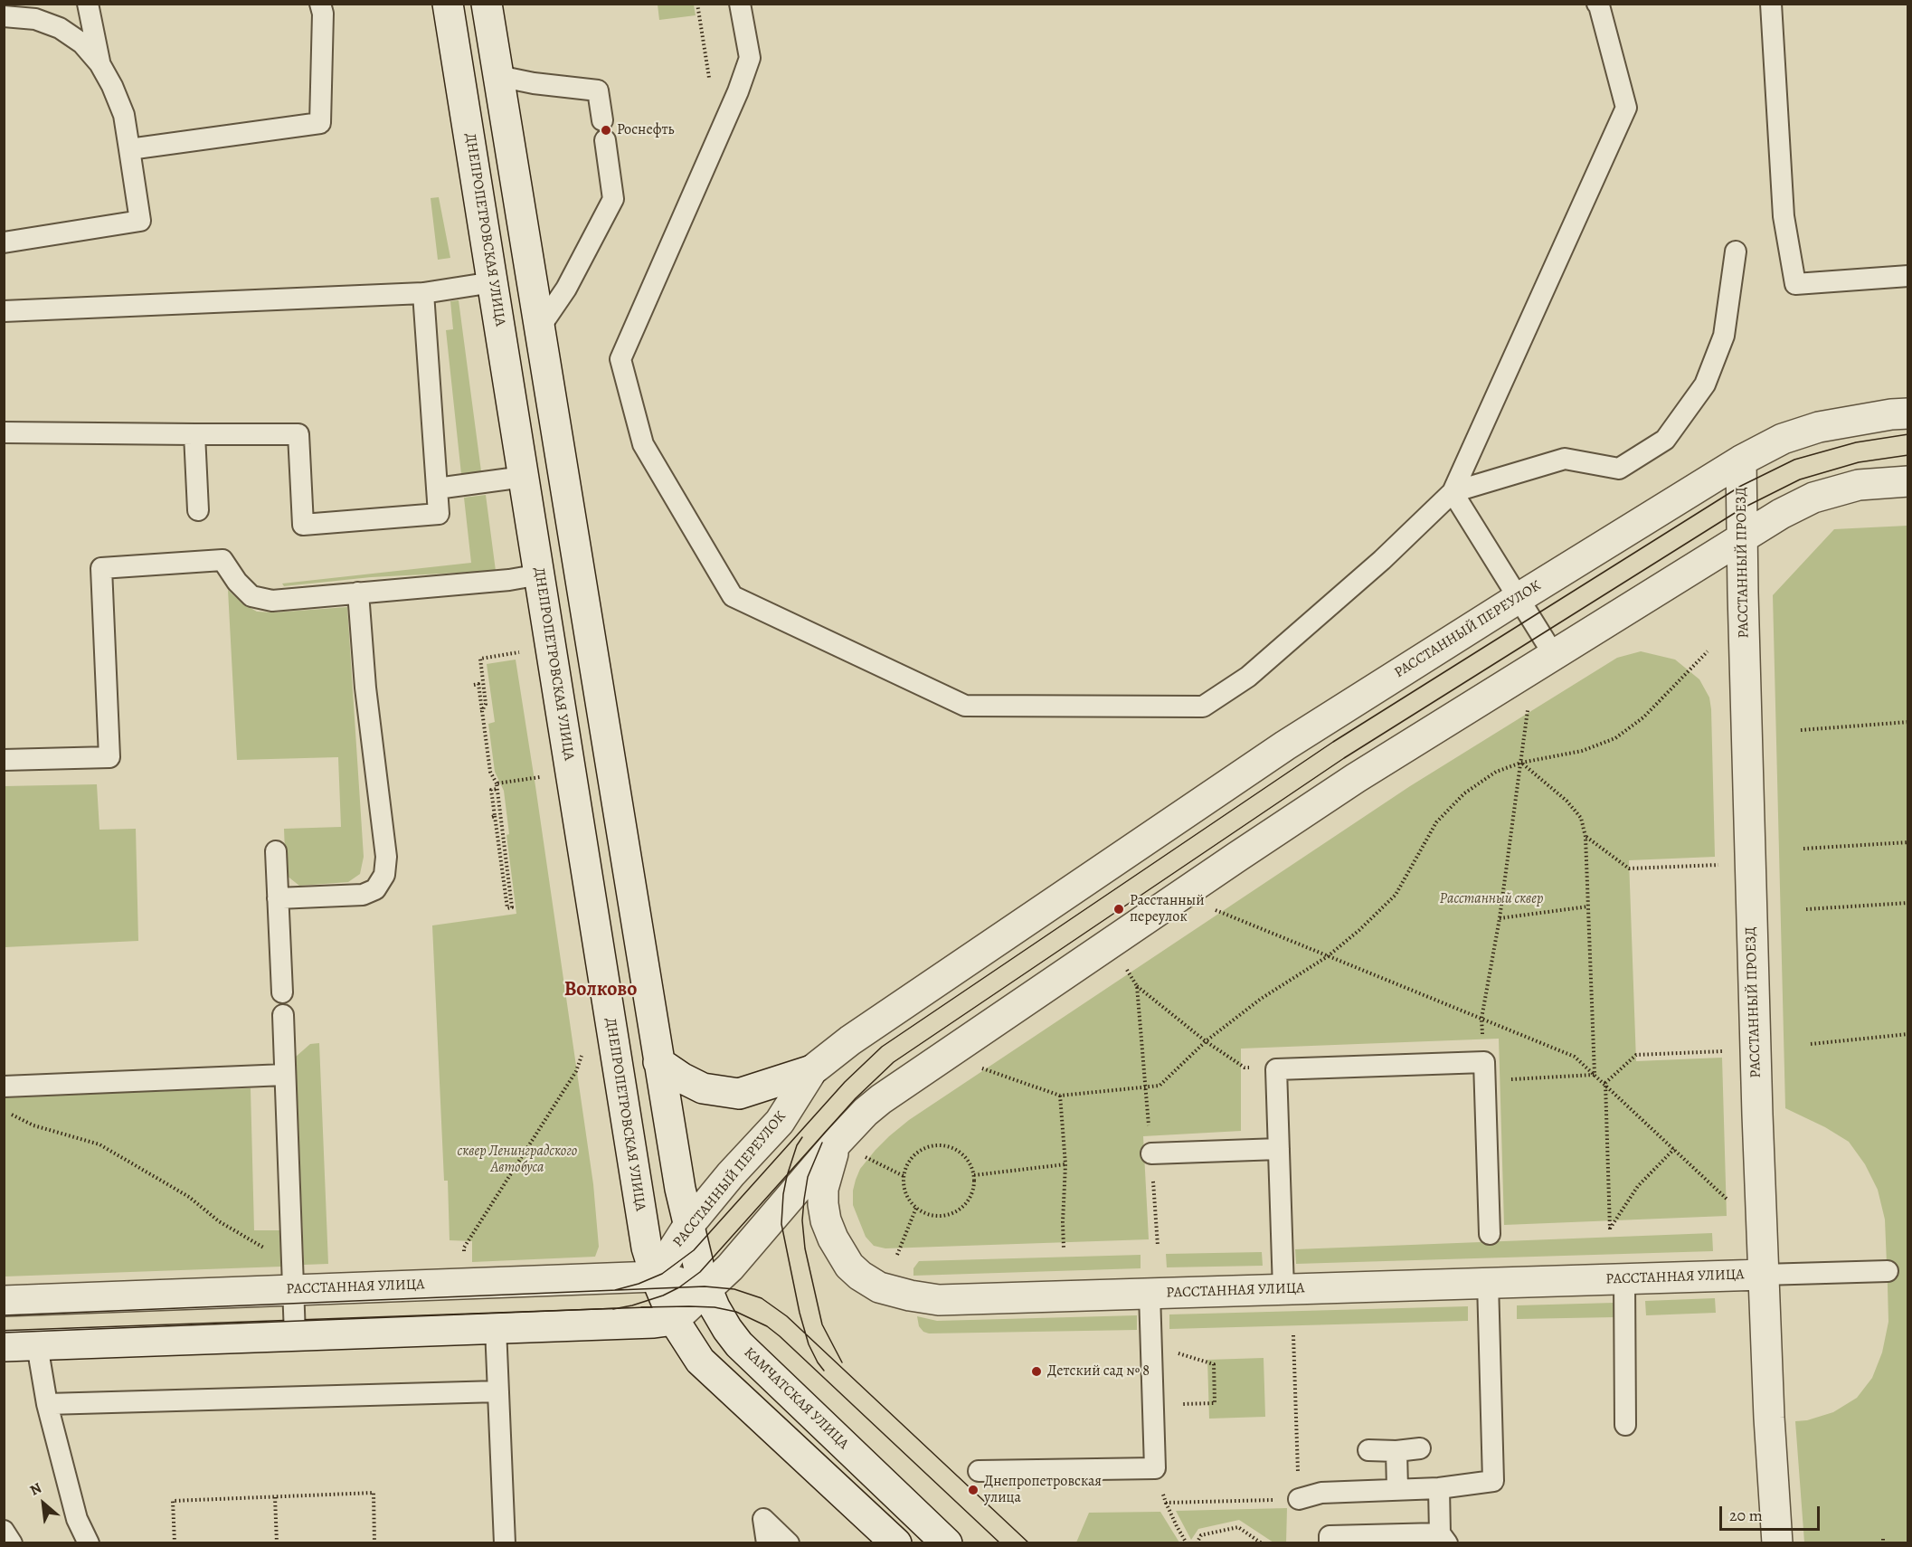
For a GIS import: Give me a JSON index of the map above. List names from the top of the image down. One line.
{"streets":{"street":["ДНЕПРОПЕТРОВСКАЯ УЛИЦА","РАССТАННЫЙ ПРОЕЗД","РАССТАННЫЙ ПЕРЕУЛОК","РАССТАННАЯ УЛИЦА","КАМЧАТСКАЯ УЛИЦА"]},"crossings":[["ДНЕПРОПЕТРОВСКАЯ УЛИЦА","РАССТАННЫЙ ПЕРЕУЛОК"],["ДНЕПРОПЕТРОВСКАЯ УЛИЦА","РАССТАННАЯ УЛИЦА"],["РАССТАННЫЙ ПРОЕЗД","РАССТАННЫЙ ПЕРЕУЛОК"],["РАССТАННЫЙ ПРОЕЗД","РАССТАННАЯ УЛИЦА"],["РАССТАННЫЙ ПЕРЕУЛОК","РАССТАННАЯ УЛИЦА"],["РАССТАННЫЙ ПЕРЕУЛОК","КАМЧАТСКАЯ УЛИЦА"],["РАССТАННАЯ УЛИЦА","КАМЧАТСКАЯ УЛИЦА"]],"districts":["Волково"],"parks":["Расстанный сквер","сквер Ленинградского Автобуса"],"places":["Роснефть","Расстанный переулок","Детский сад № 8","Днепропетровская улица"],"scale_bar":"20 m","north":"top left"}
